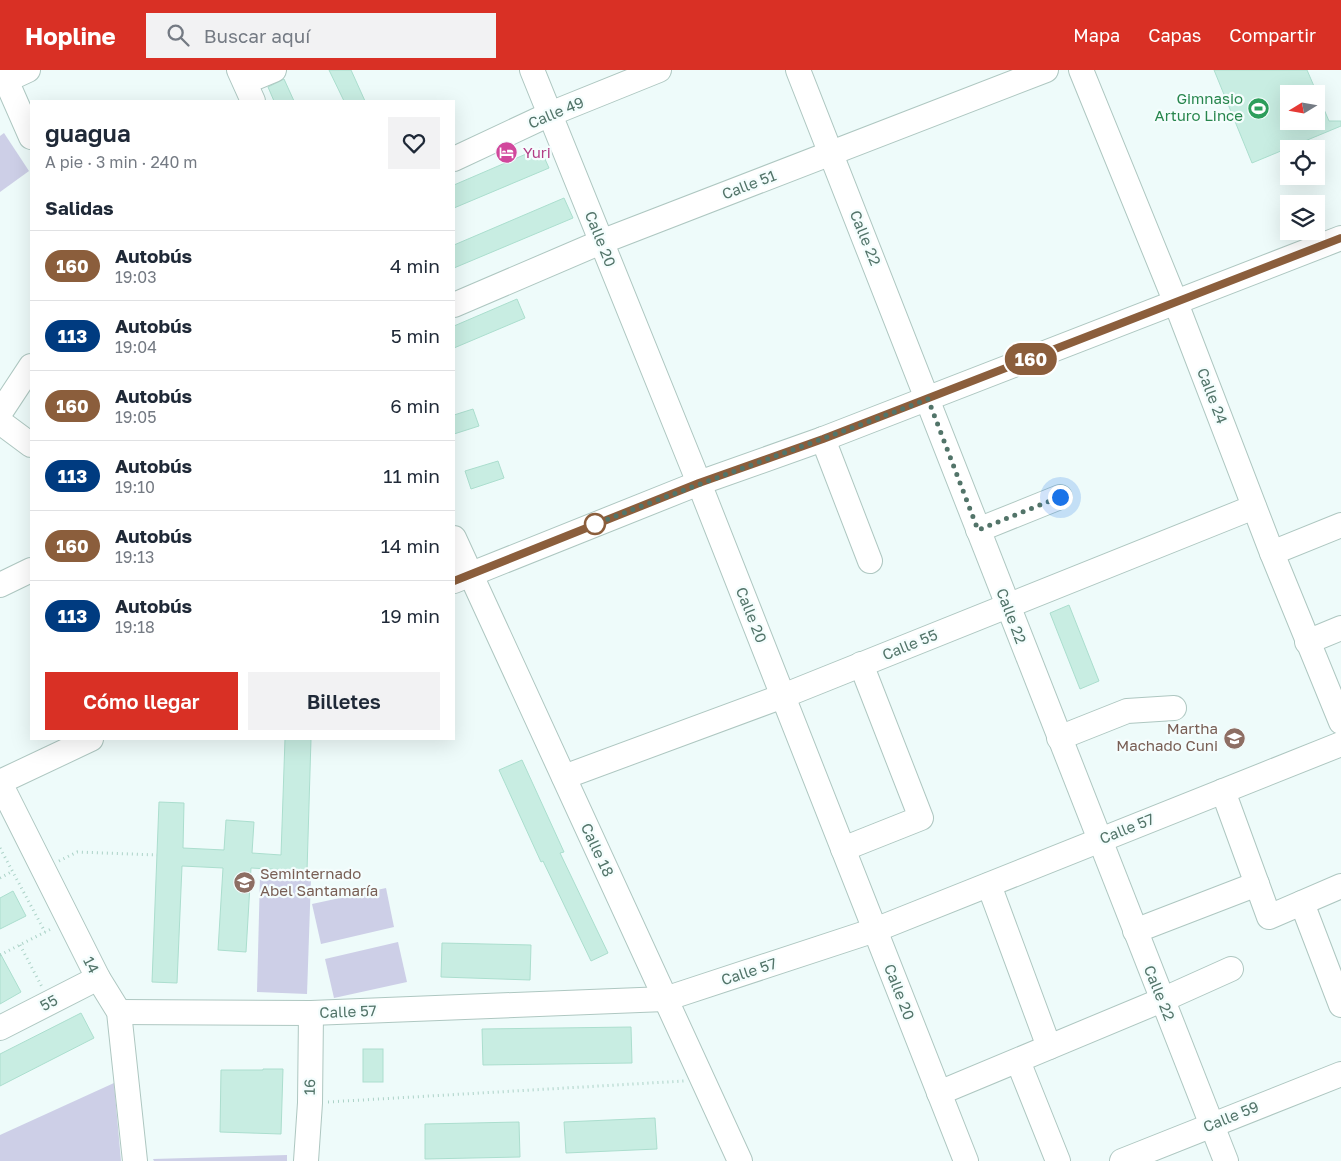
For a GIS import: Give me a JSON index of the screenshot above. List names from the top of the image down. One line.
{"streets":{"street":["Calle 49","Calle 51","Calle 22","Calle 20","Calle 24","Calle 55","Calle 57","Calle 18","14","55","16","Calle 59"]},"crossings":[["Calle 49","Calle 20"],["Calle 51","Calle 22"],["Calle 51","Calle 20"],["Calle 22","Calle 55"],["Calle 22","Calle 57"],["Calle 22","Calle 59"],["Calle 20","Calle 55"],["Calle 20","Calle 57"],["Calle 24","Calle 55"],["Calle 55","Calle 18"],["Calle 57","Calle 18"],["Calle 57","14"],["Calle 57","16"],["14","55"]],"places":{"sports":["Gimnasio Arturo Lince"],"hotel":["Yuri"],"school or university":["Martha Machado Cuni","Seminternado Abel Santamaría"]},"lines":["bus line 160"],"north":"left","page":{"header":"Hopline","search":"Buscar aquí","nav":["Mapa","Capas","Compartir"],"on_map":"160","heading":[["guagua","A pie · 3 min · 240 m"],"Salidas"],"list":[{"mark":"160","name":"Autobús","note":"19:03","value":"4 min"},{"mark":"113","name":"Autobús","note":"19:04","value":"5 min"},{"mark":"160","name":"Autobús","note":"19:05","value":"6 min"},{"mark":"113","name":"Autobús","note":"19:10","value":"11 min"},{"mark":"160","name":"Autobús","note":"19:13","value":"14 min"},{"mark":"113","name":"Autobús","note":"19:18","value":"19 min"}],"buttons":["Cómo llegar","Billetes"]}}
